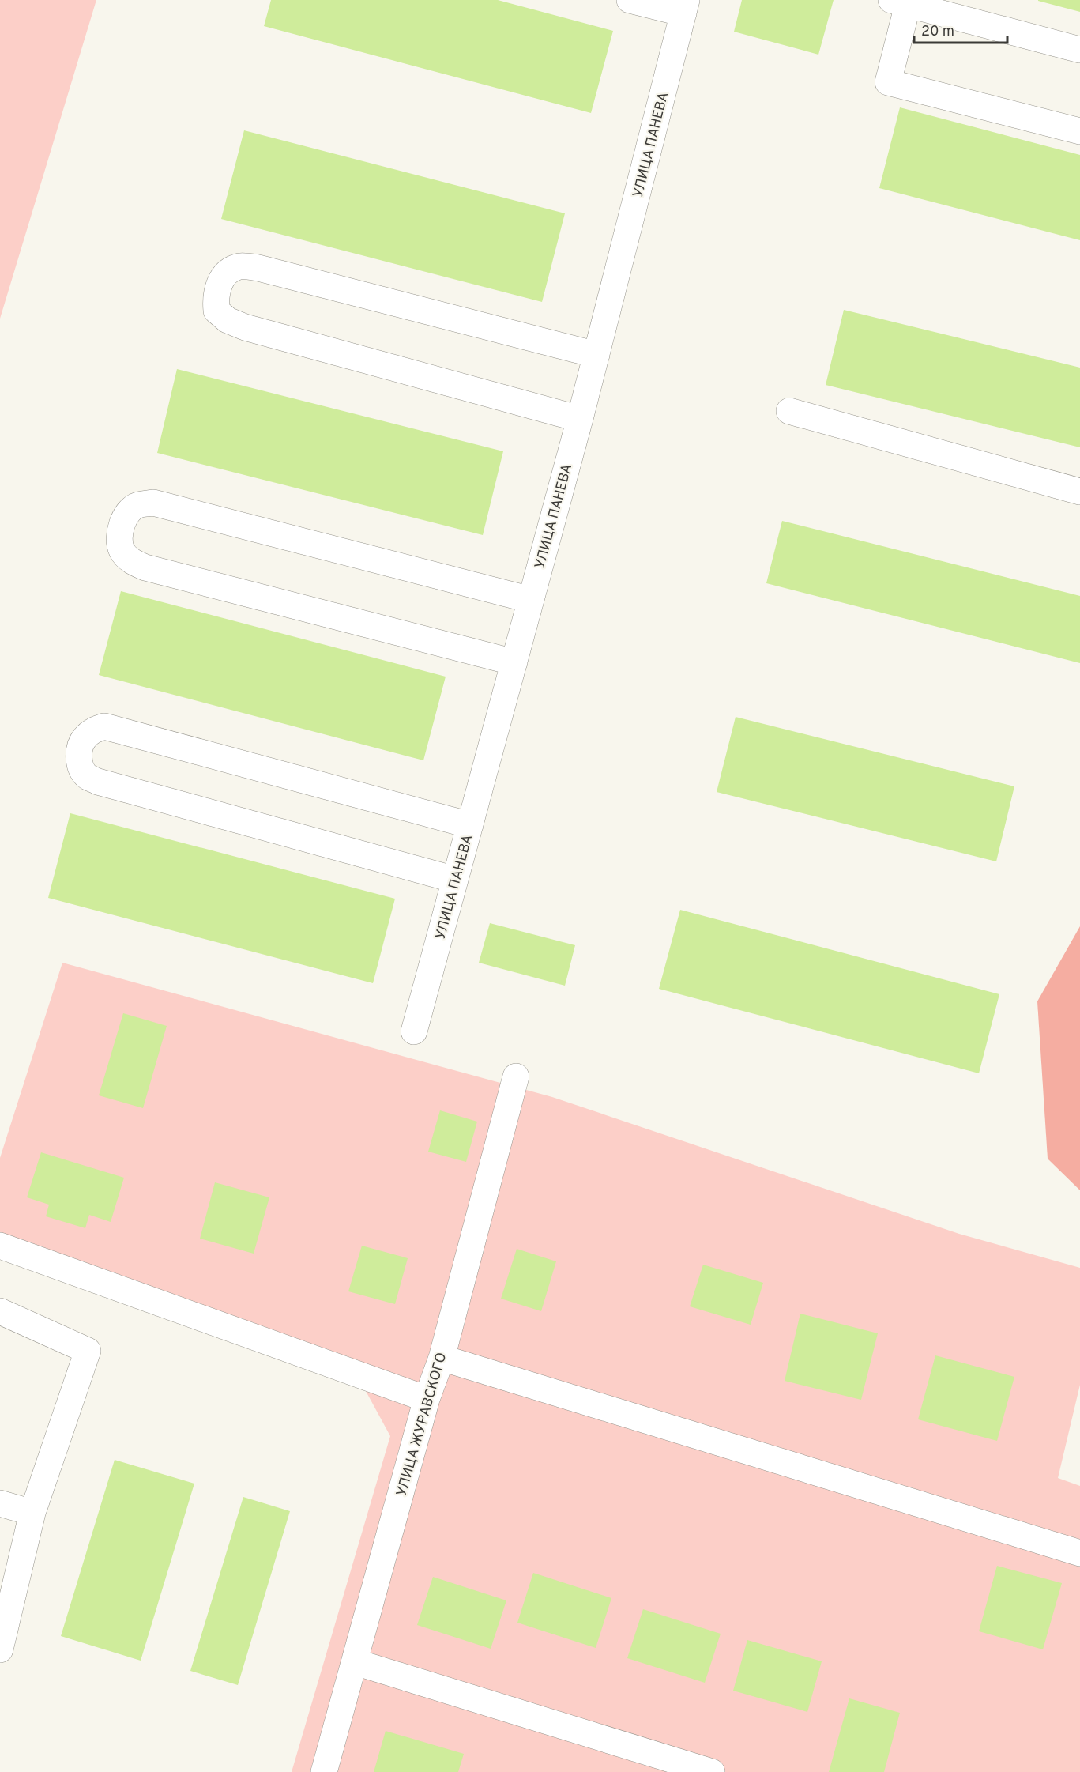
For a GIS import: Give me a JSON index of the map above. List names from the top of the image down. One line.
{"streets":{"street":["УЛИЦА ПАНЕВА","УЛИЦА ЖУРАВСКОГО"]},"scale_bar":"20 m"}
